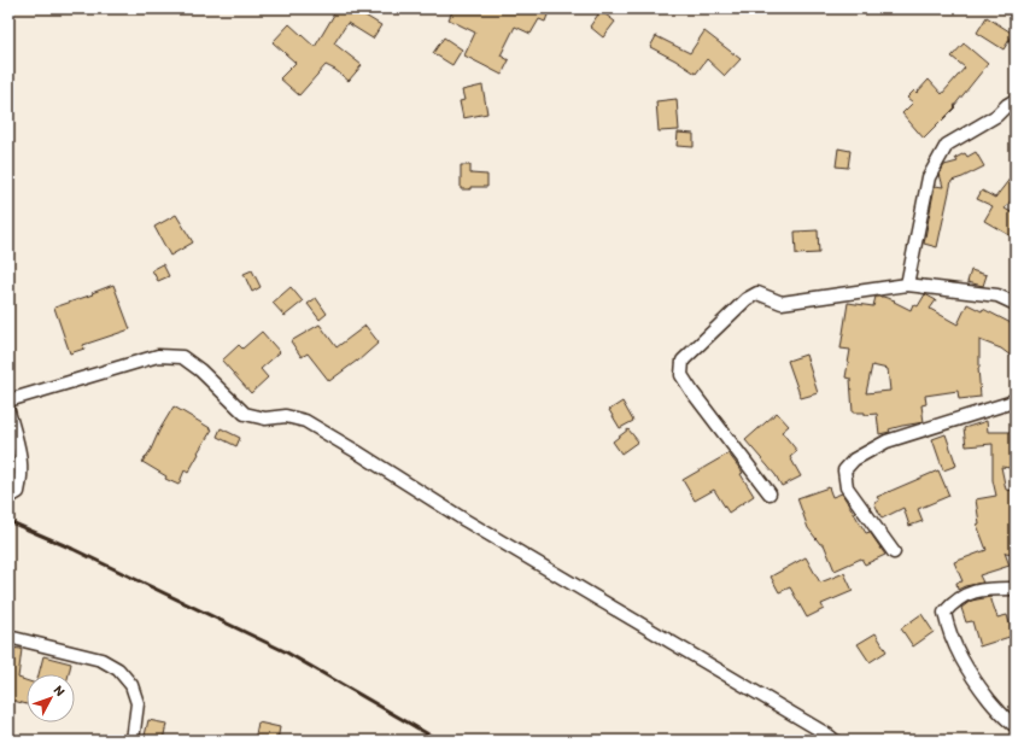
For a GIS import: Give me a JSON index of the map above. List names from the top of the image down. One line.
{"north":"top right"}
